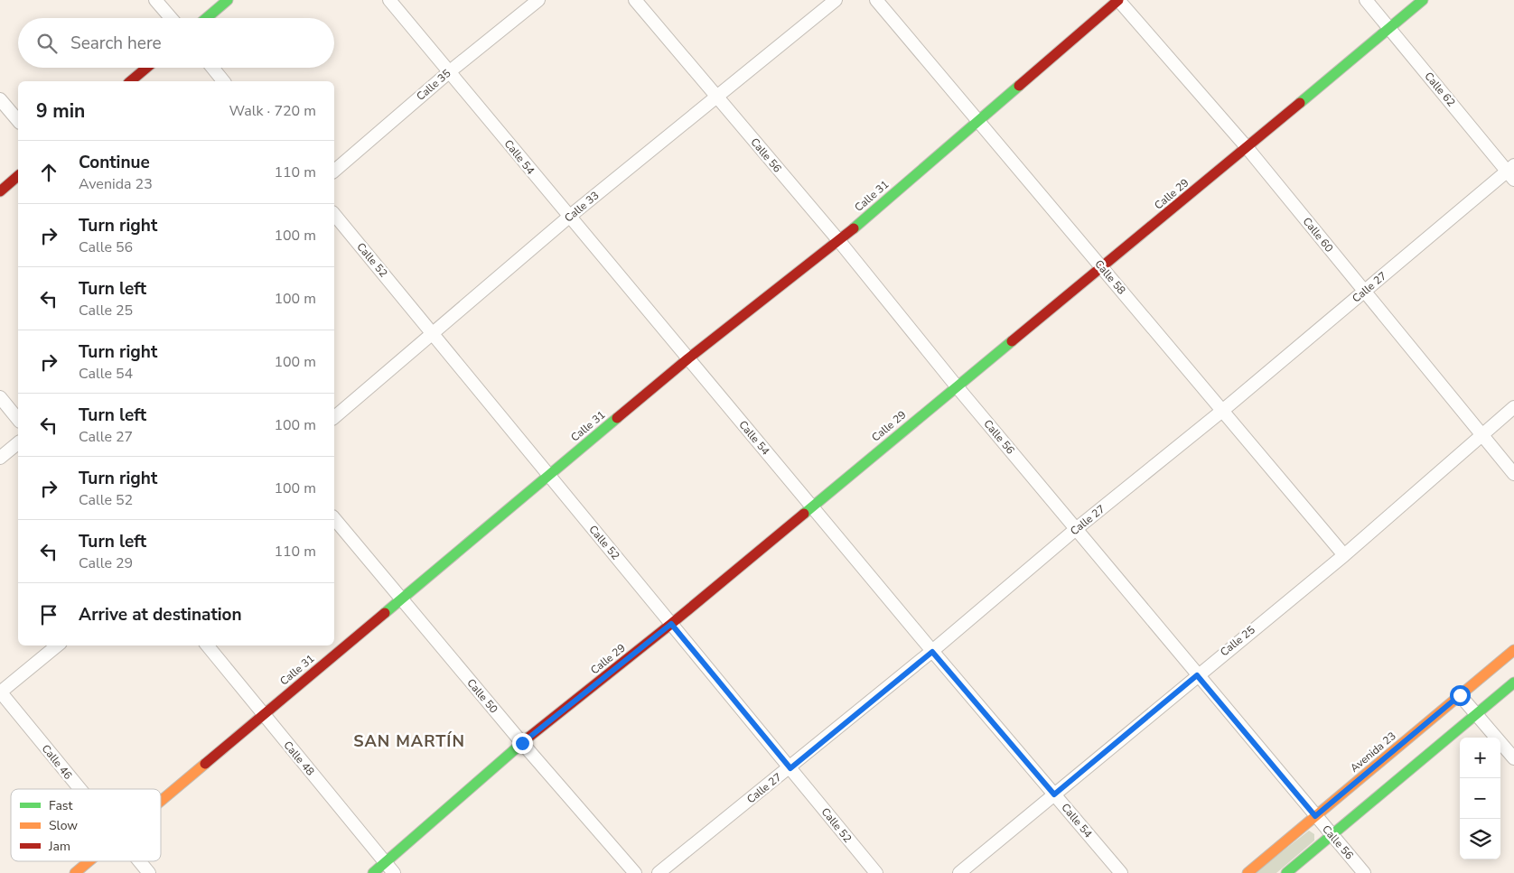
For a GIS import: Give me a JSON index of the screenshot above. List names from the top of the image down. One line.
{"streets":{"street":["Calle 35","Calle 62","Calle 56","Calle 54","Calle 29","Calle 31","Calle 33","Calle 60","Calle 52","Calle 58","Calle 27","Calle 25","Calle 50","Avenida 23","Calle 48","Calle 46"]},"crossings":[["Calle 35","Calle 54"],["Calle 62","Calle 29"],["Calle 62","Calle 27"],["Calle 56","Calle 29"],["Calle 56","Calle 31"],["Calle 56","Calle 33"],["Calle 56","Calle 27"],["Calle 56","Calle 25"],["Calle 56","Avenida 23"],["Calle 54","Calle 29"],["Calle 54","Calle 31"],["Calle 54","Calle 33"],["Calle 54","Calle 27"],["Calle 54","Calle 25"],["Calle 29","Calle 60"],["Calle 29","Calle 52"],["Calle 29","Calle 58"],["Calle 29","Calle 50"],["Calle 29","Calle 48"],["Calle 31","Calle 60"],["Calle 31","Calle 52"],["Calle 31","Calle 58"],["Calle 31","Calle 50"],["Calle 31","Calle 48"],["Calle 33","Calle 52"],["Calle 60","Calle 27"],["Calle 60","Calle 25"],["Calle 52","Calle 27"],["Calle 58","Calle 27"],["Calle 58","Calle 25"]],"districts":["SAN MARTÍN"],"legend":["Fast","Slow","Jam"],"page":{"search":"Search here","heading":["9 min","Walk · 720 m"],"list":[["Continue","Avenida 23","110 m"],["Turn right","Calle 56","100 m"],["Turn left","Calle 25","100 m"],["Turn right","Calle 54","100 m"],["Turn left","Calle 27","100 m"],["Turn right","Calle 52","100 m"],["Turn left","Calle 29","110 m"],"Arrive at destination"],"map_buttons":["+","−"]}}
